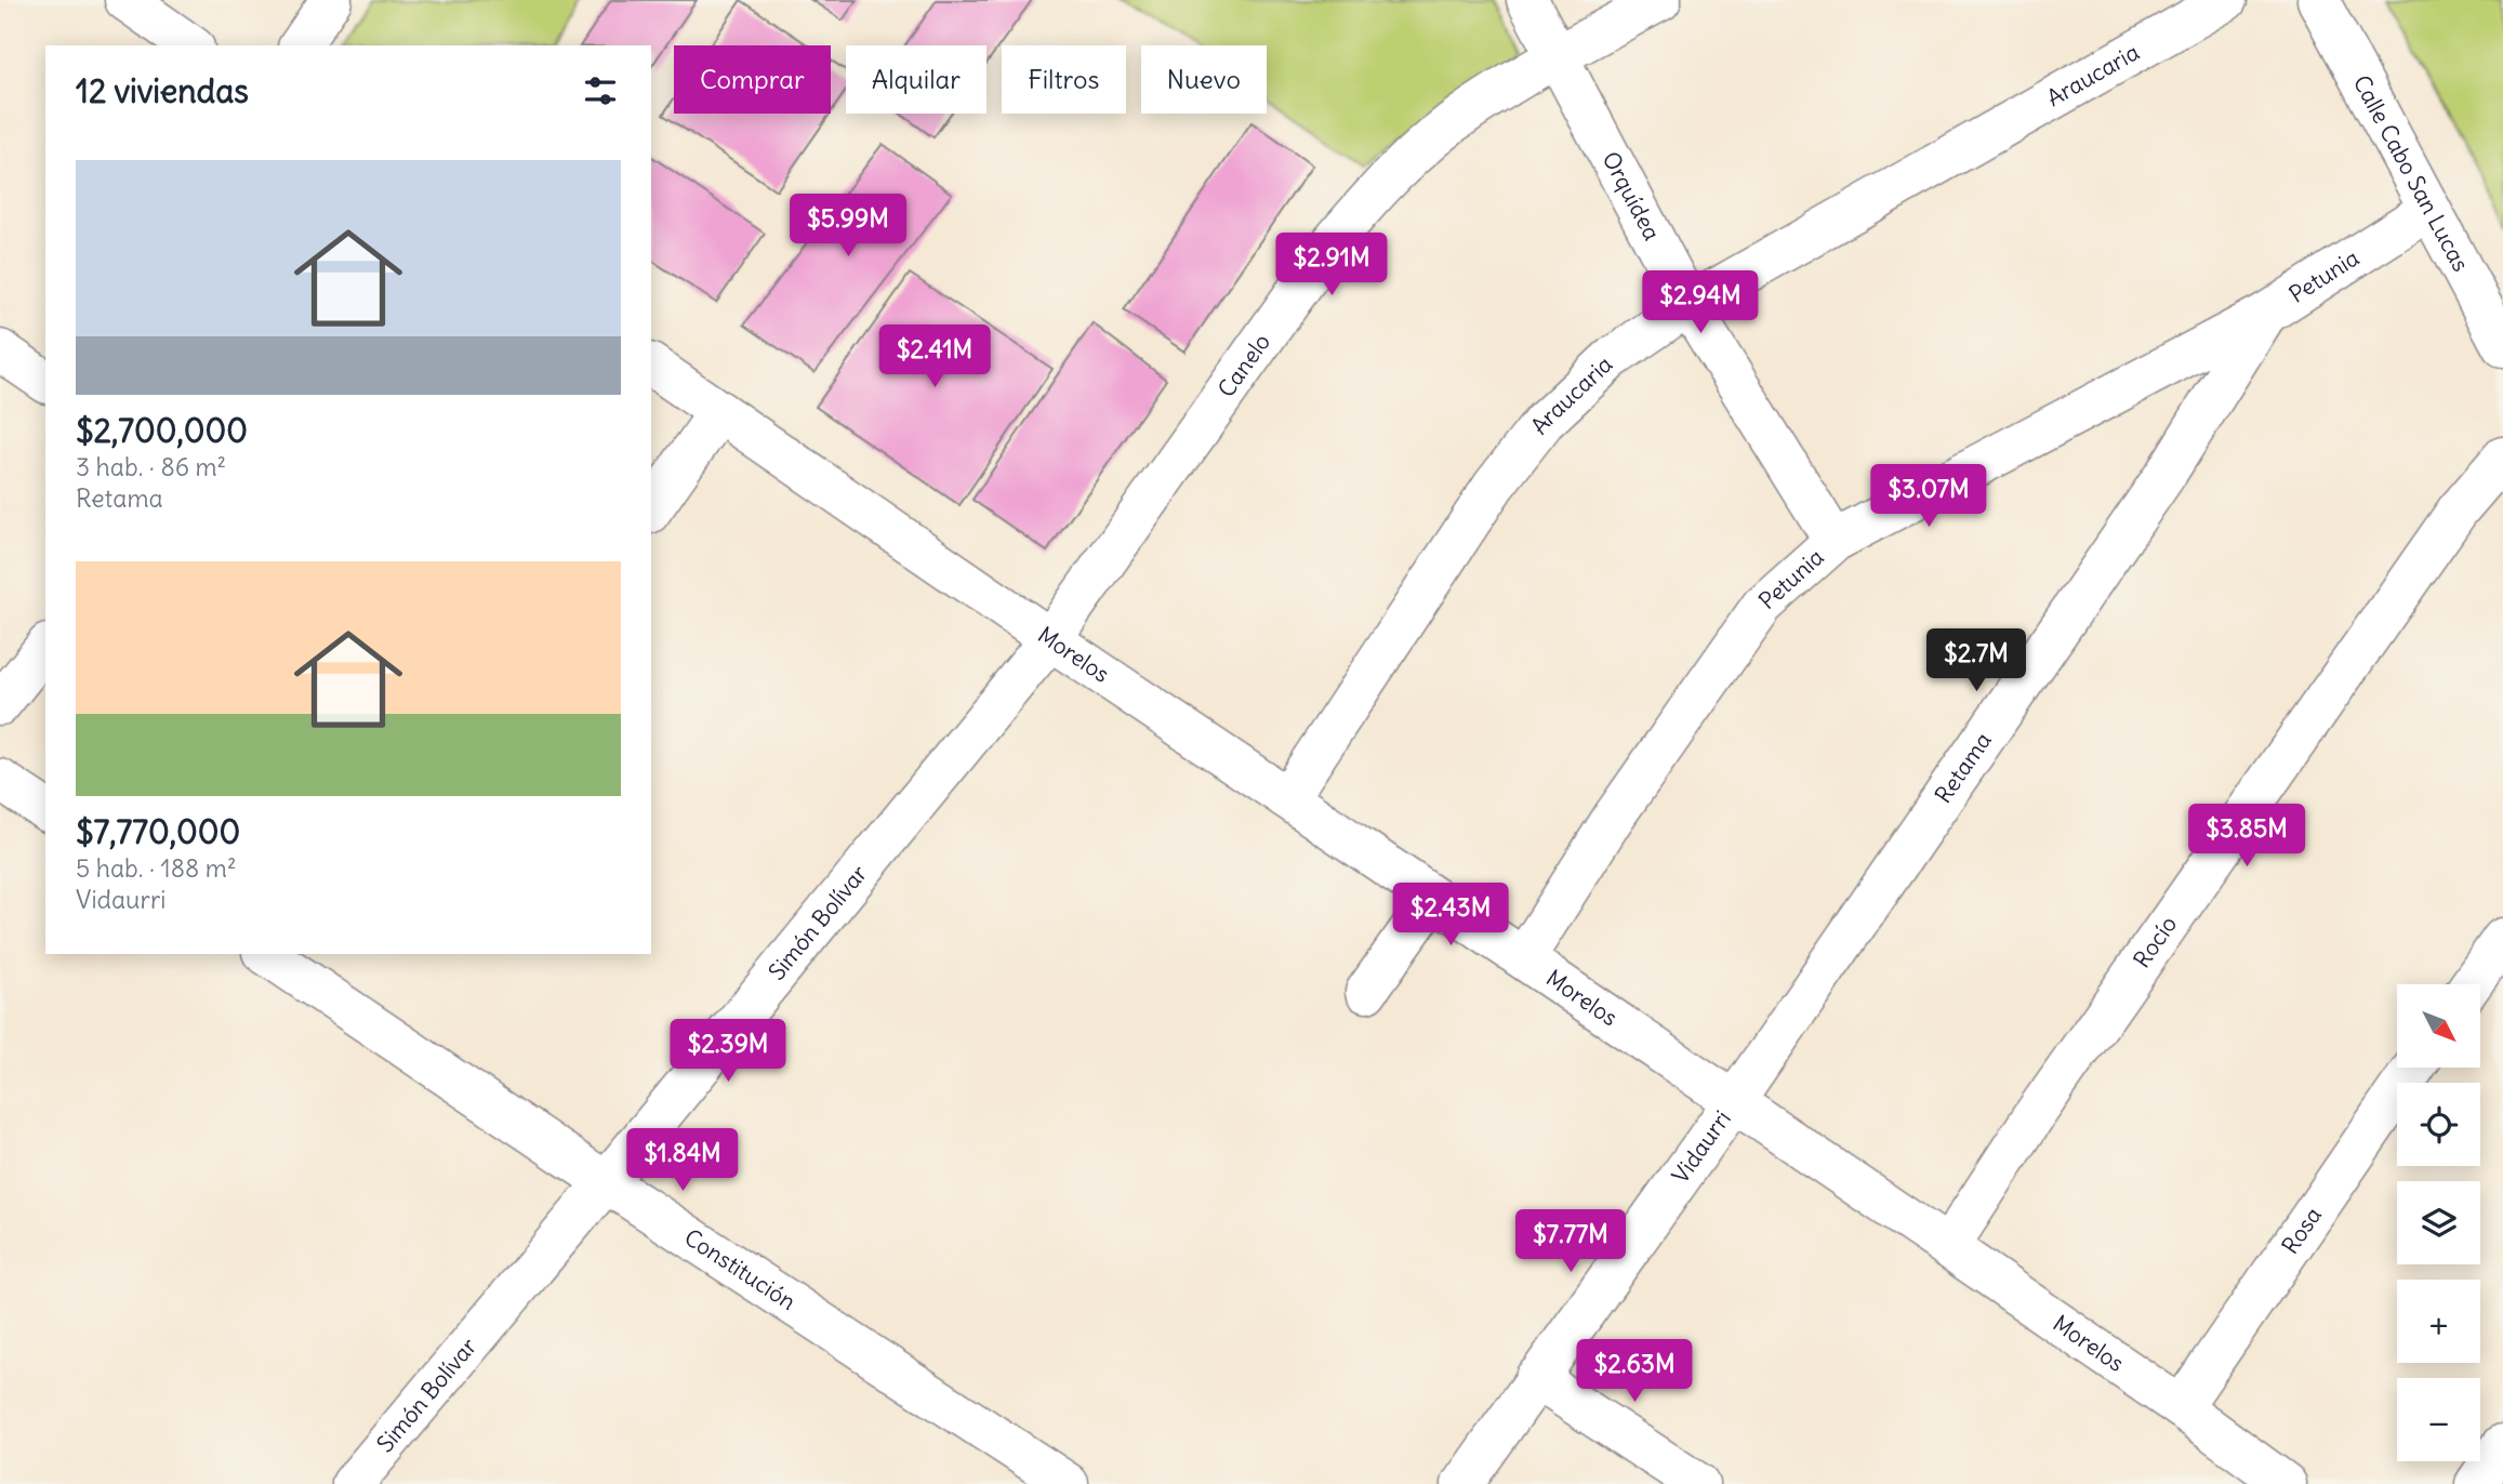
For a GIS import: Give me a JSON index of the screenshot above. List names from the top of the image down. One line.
{"streets":{"street":["Araucaria","Calle Cabo San Lucas","Orquídea","Petunia","Canelo","Morelos","Retama","Simón Bolívar","Rocío","Vidaurri","Rosa","Constitución"]},"crossings":[["Araucaria","Orquídea"],["Araucaria","Morelos"],["Calle Cabo San Lucas","Petunia"],["Orquídea","Petunia"],["Orquídea","Canelo"],["Petunia","Morelos"],["Petunia","Retama"],["Canelo","Morelos"],["Canelo","Simón Bolívar"],["Morelos","Retama"],["Morelos","Simón Bolívar"],["Morelos","Rocío"],["Morelos","Vidaurri"],["Morelos","Rosa"],["Retama","Vidaurri"],["Simón Bolívar","Constitución"]],"north":"bottom right","page":{"chip":["Comprar","Alquilar","Filtros","Nuevo"],"heading":"12 viviendas","list":[{"name":"$2,700,000","note":"3 hab. · 86 m² · Retama"},{"name":"$7,770,000","note":"5 hab. · 188 m² · Vidaurri"}],"price":["$5.99M","$2.91M","$2.94M","$2.41M","$3.07M","$2.7M","$3.85M","$2.43M","$2.39M","$1.84M","$7.77M","$2.63M"],"map_buttons":["+","−"]}}
